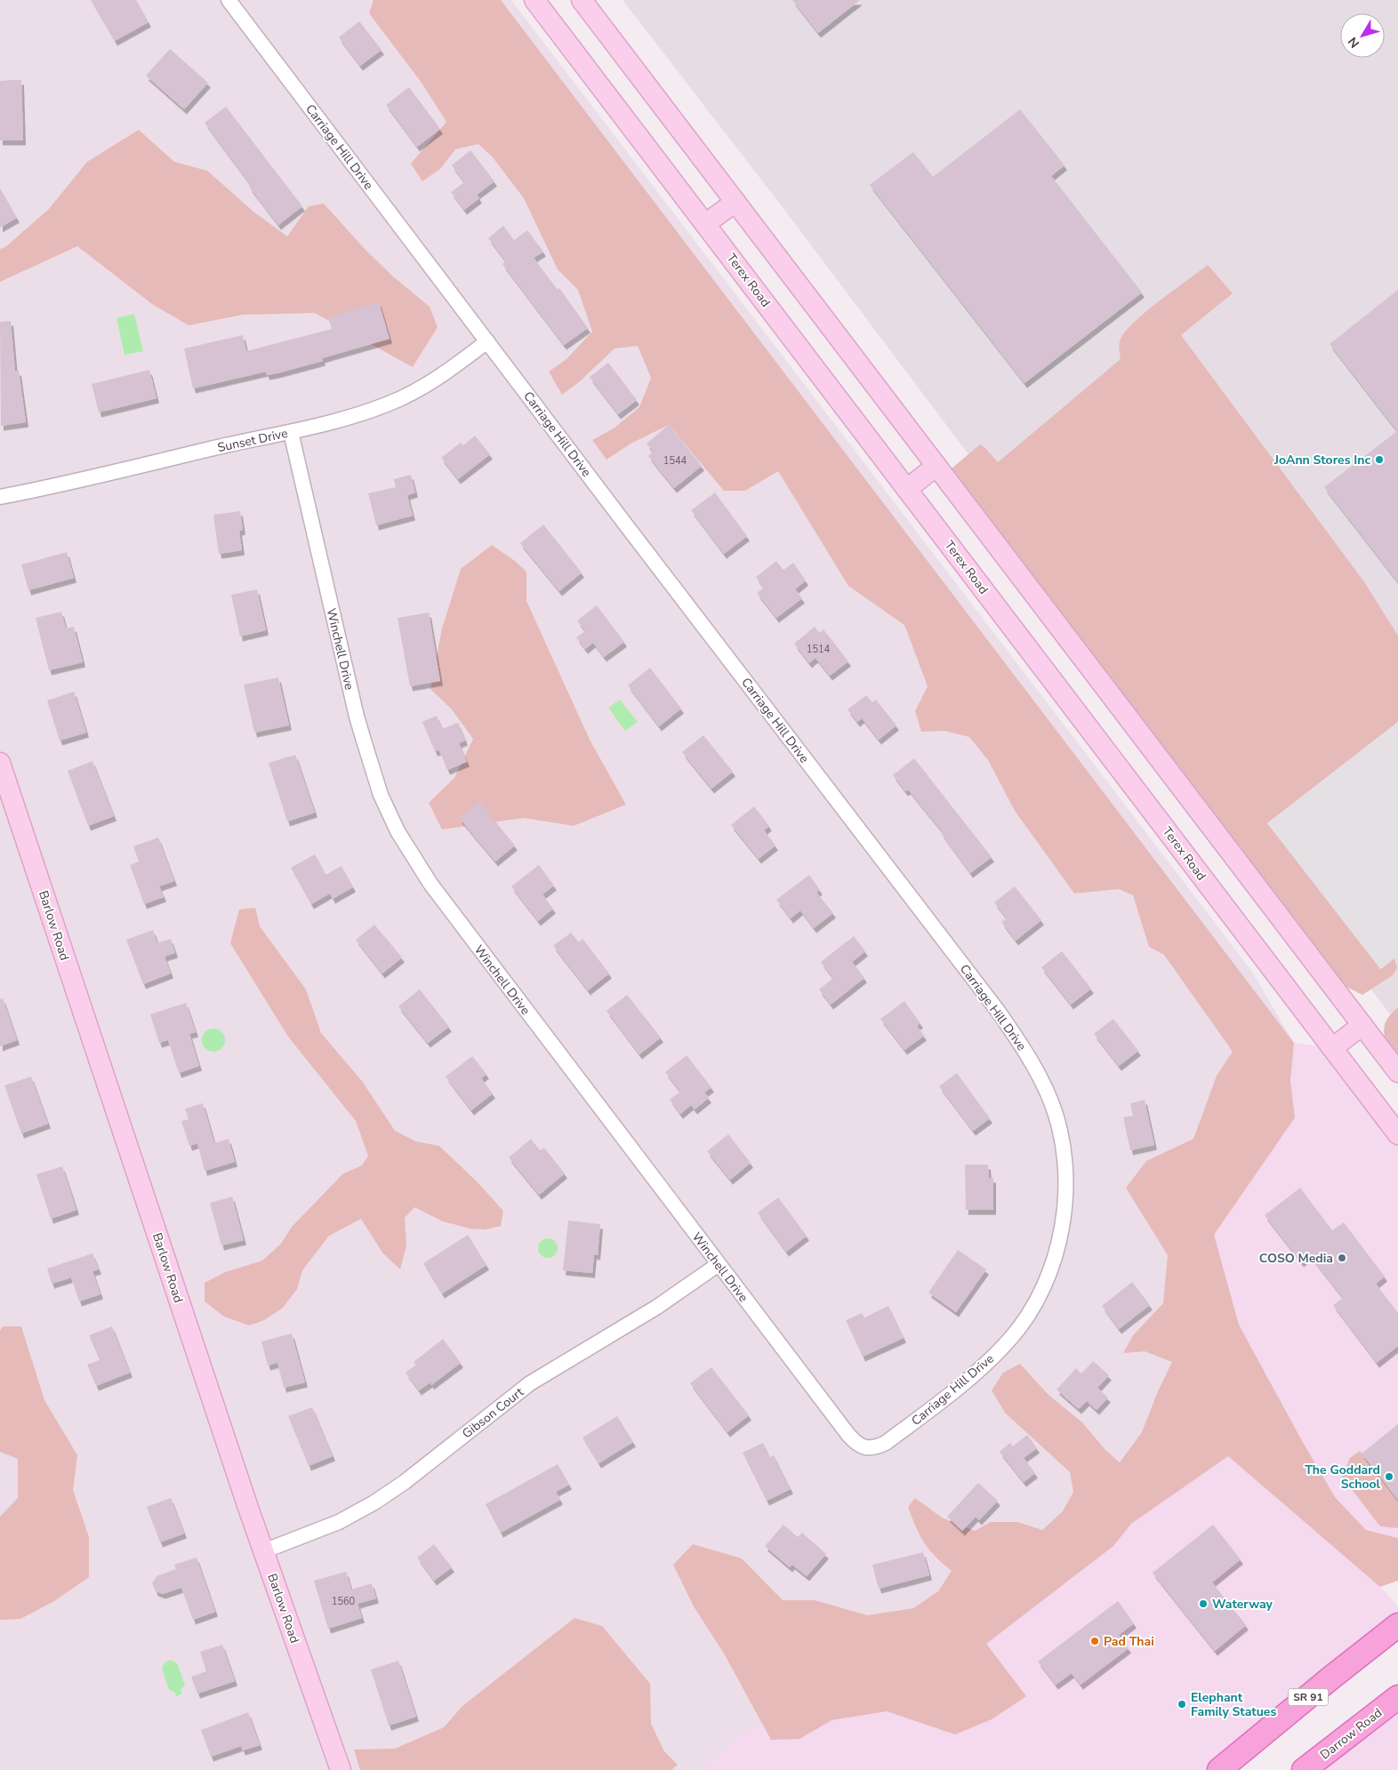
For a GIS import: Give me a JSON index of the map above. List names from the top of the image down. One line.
{"streets":{"main road":["SR 91","Darrow Road"],"street":["Carriage Hill Drive","Terex Road","Sunset Drive","Winchell Drive","Barlow Road","Gibson Court"]},"crossings":[["Carriage Hill Drive","Sunset Drive"],["Carriage Hill Drive","Winchell Drive"],["Sunset Drive","Winchell Drive"],["Winchell Drive","Gibson Court"],["Barlow Road","Gibson Court"]],"places":["JoAnn Stores Inc","COSO Media","The Goddard School","Waterway","Pad Thai","Elephant Family Statues"],"house_numbers":["1544","1514","1560"],"north":"bottom left"}
